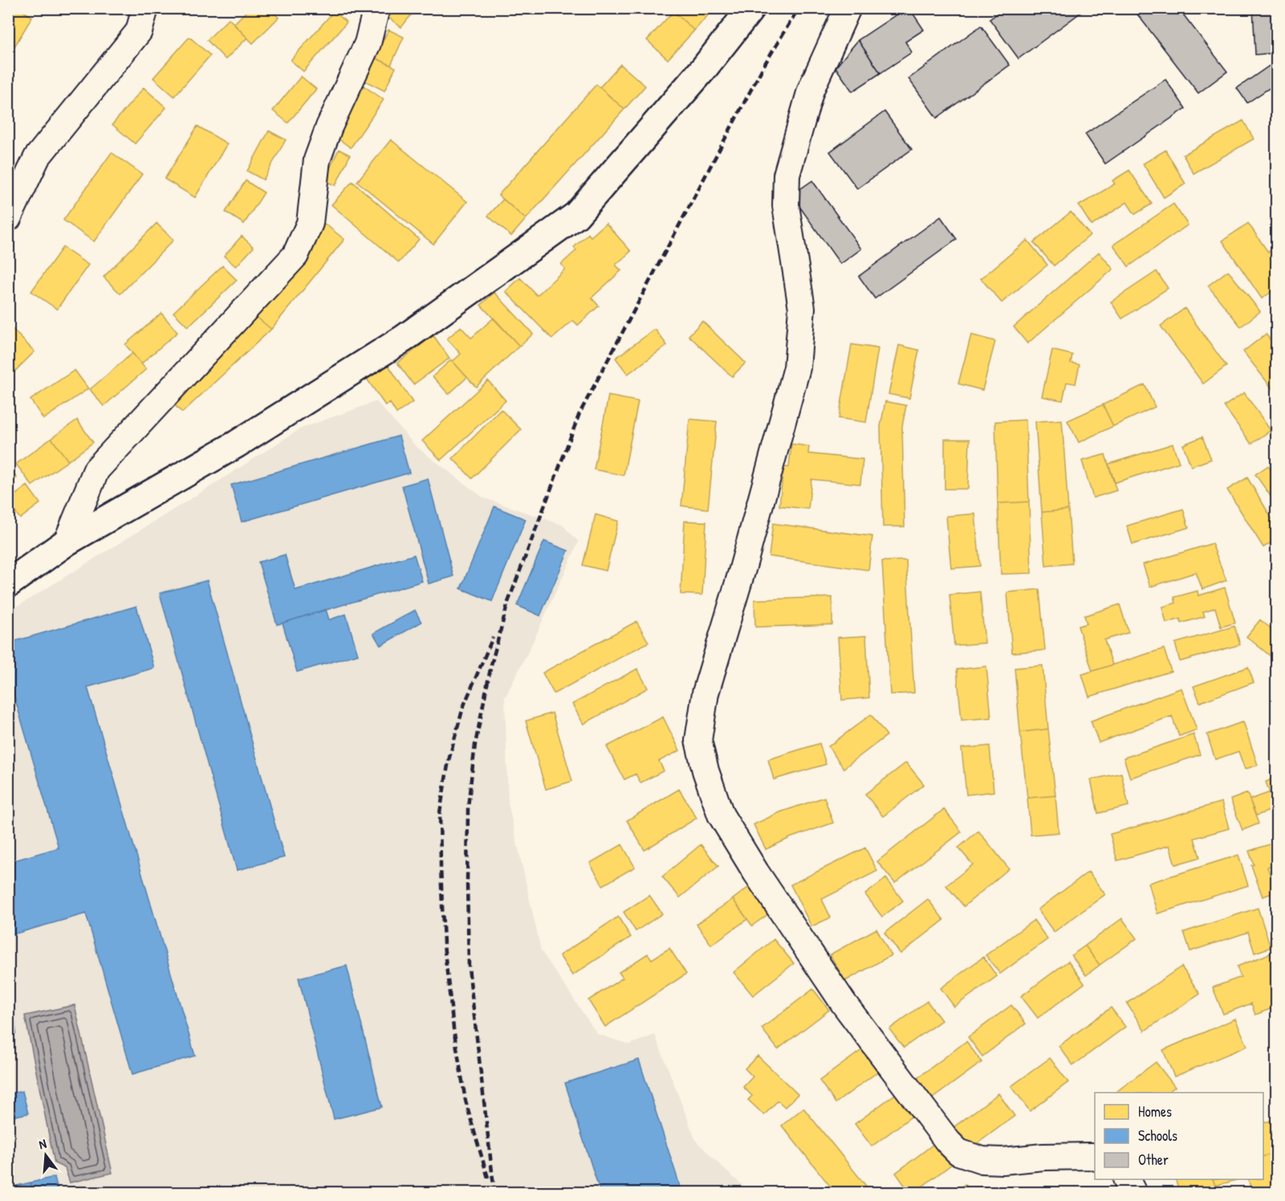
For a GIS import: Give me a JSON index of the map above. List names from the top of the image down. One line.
{"legend":["Homes","Schools","Other"],"north":"top"}
